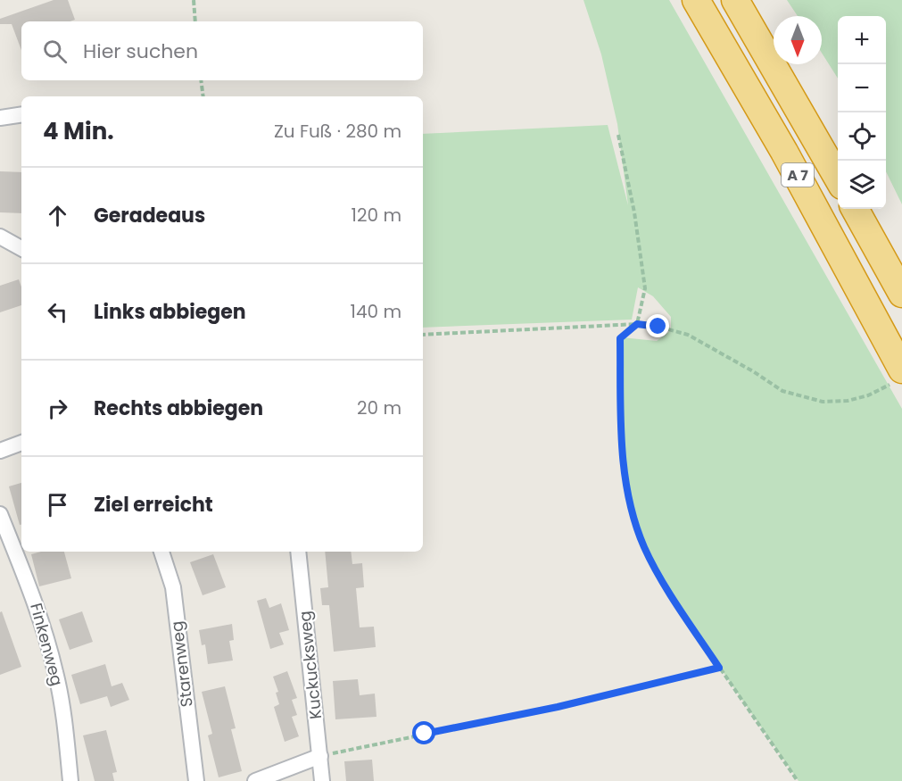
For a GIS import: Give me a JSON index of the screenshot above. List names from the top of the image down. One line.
{"streets":{"highway":["A 7"],"street":["Finkenweg","Starenweg","Kuckucksweg"]},"north":"bottom","page":{"map_buttons":["+","−"],"search":"Hier suchen","heading":["4 Min.","Zu Fuß · 280 m"],"list":[["Geradeaus","120 m"],["Links abbiegen","140 m"],["Rechts abbiegen","20 m"],"Ziel erreicht"]}}
